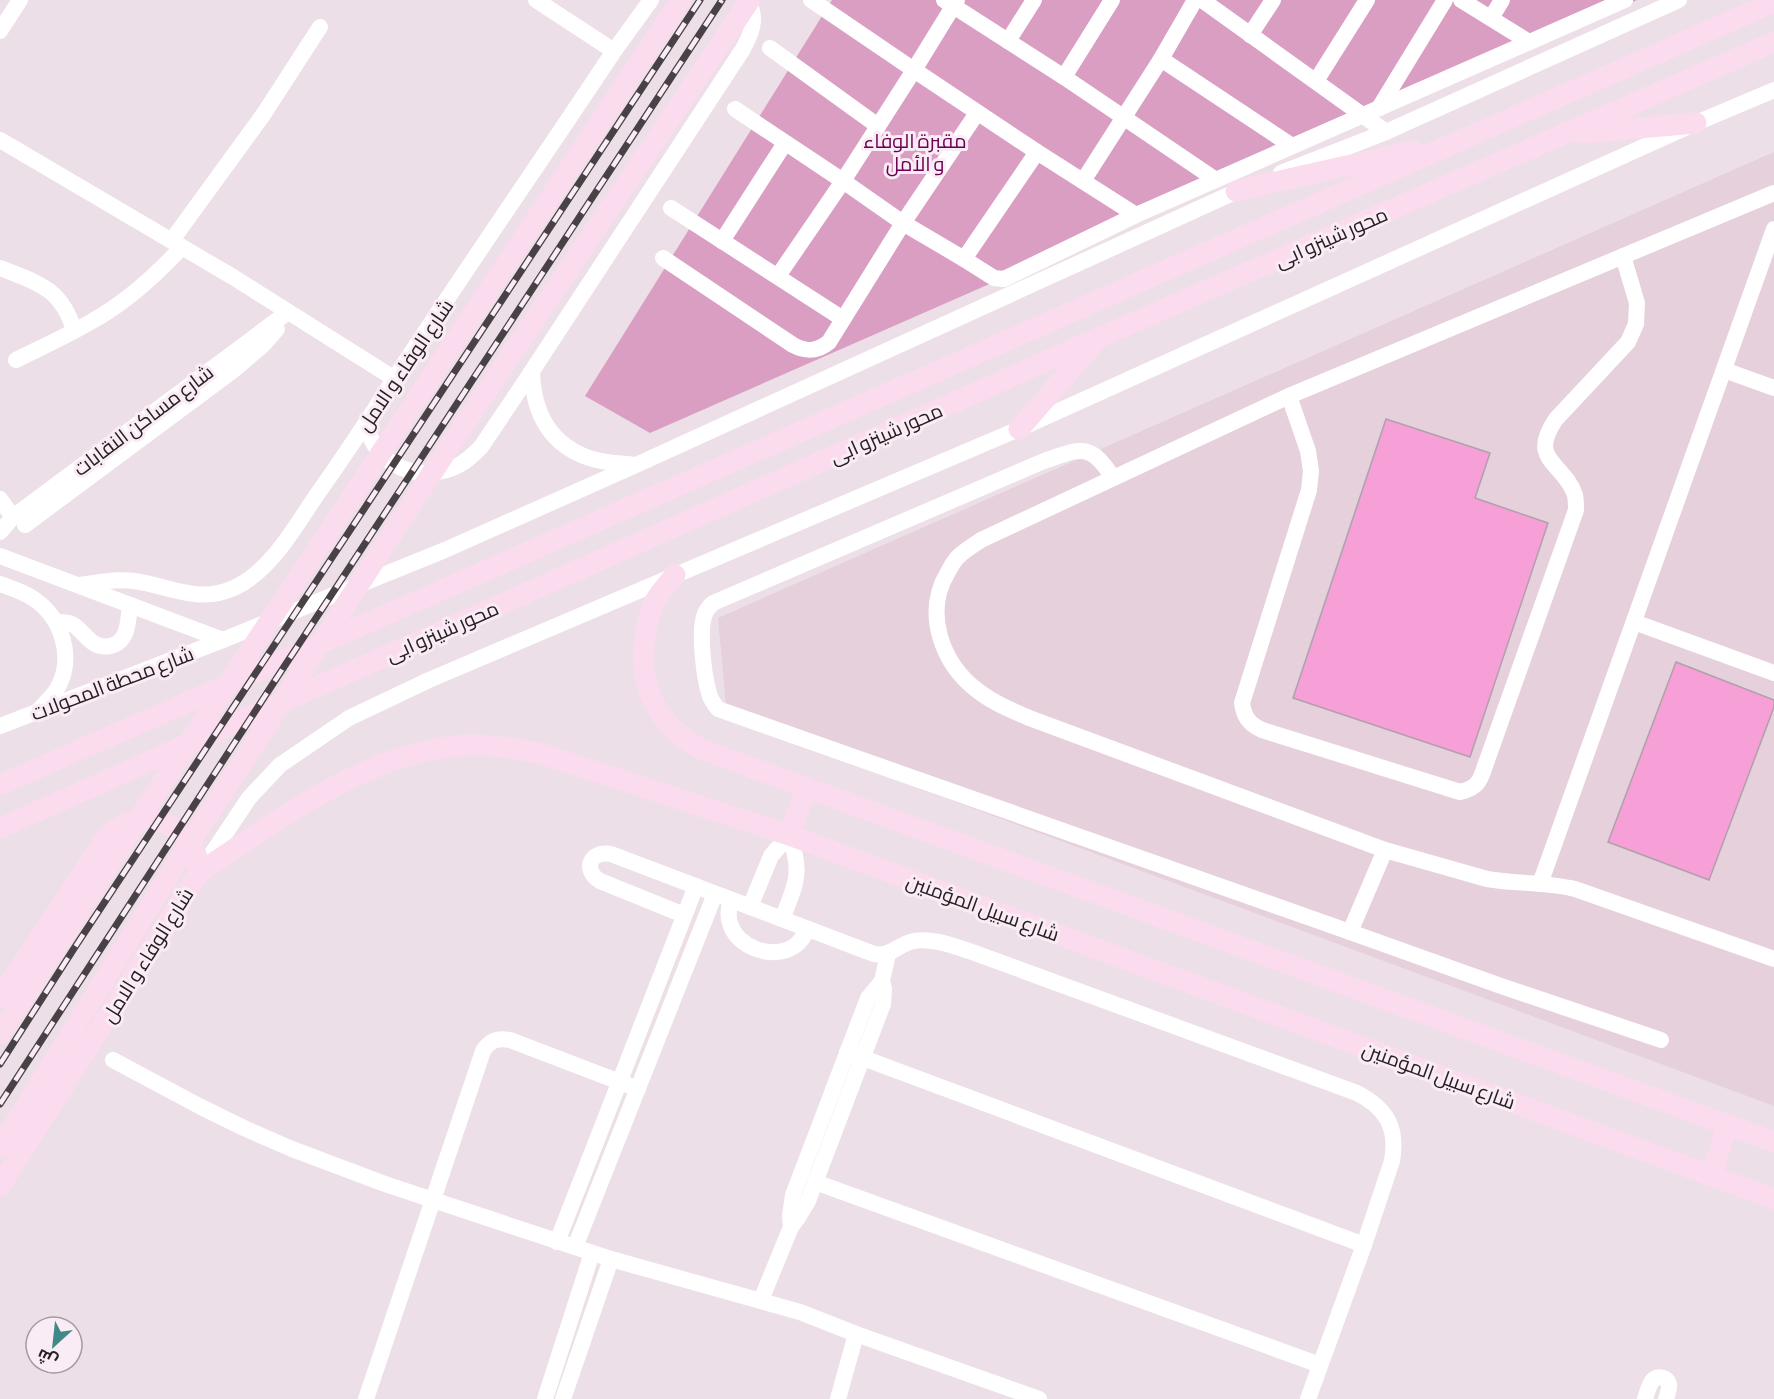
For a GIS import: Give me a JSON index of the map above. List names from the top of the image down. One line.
{"streets":{"main road":["محور شينزو ابى","شارع الوفاء و الامل","شارع سبيل المؤمنين"],"street":["شارع مساكن النقابات","شارع محطة المحولات"]},"crossings":[["شارع الوفاء و الامل","شارع سبيل المؤمنين"]],"parks":["مقبرة الوفاء و الأمل"],"north":"bottom left"}
